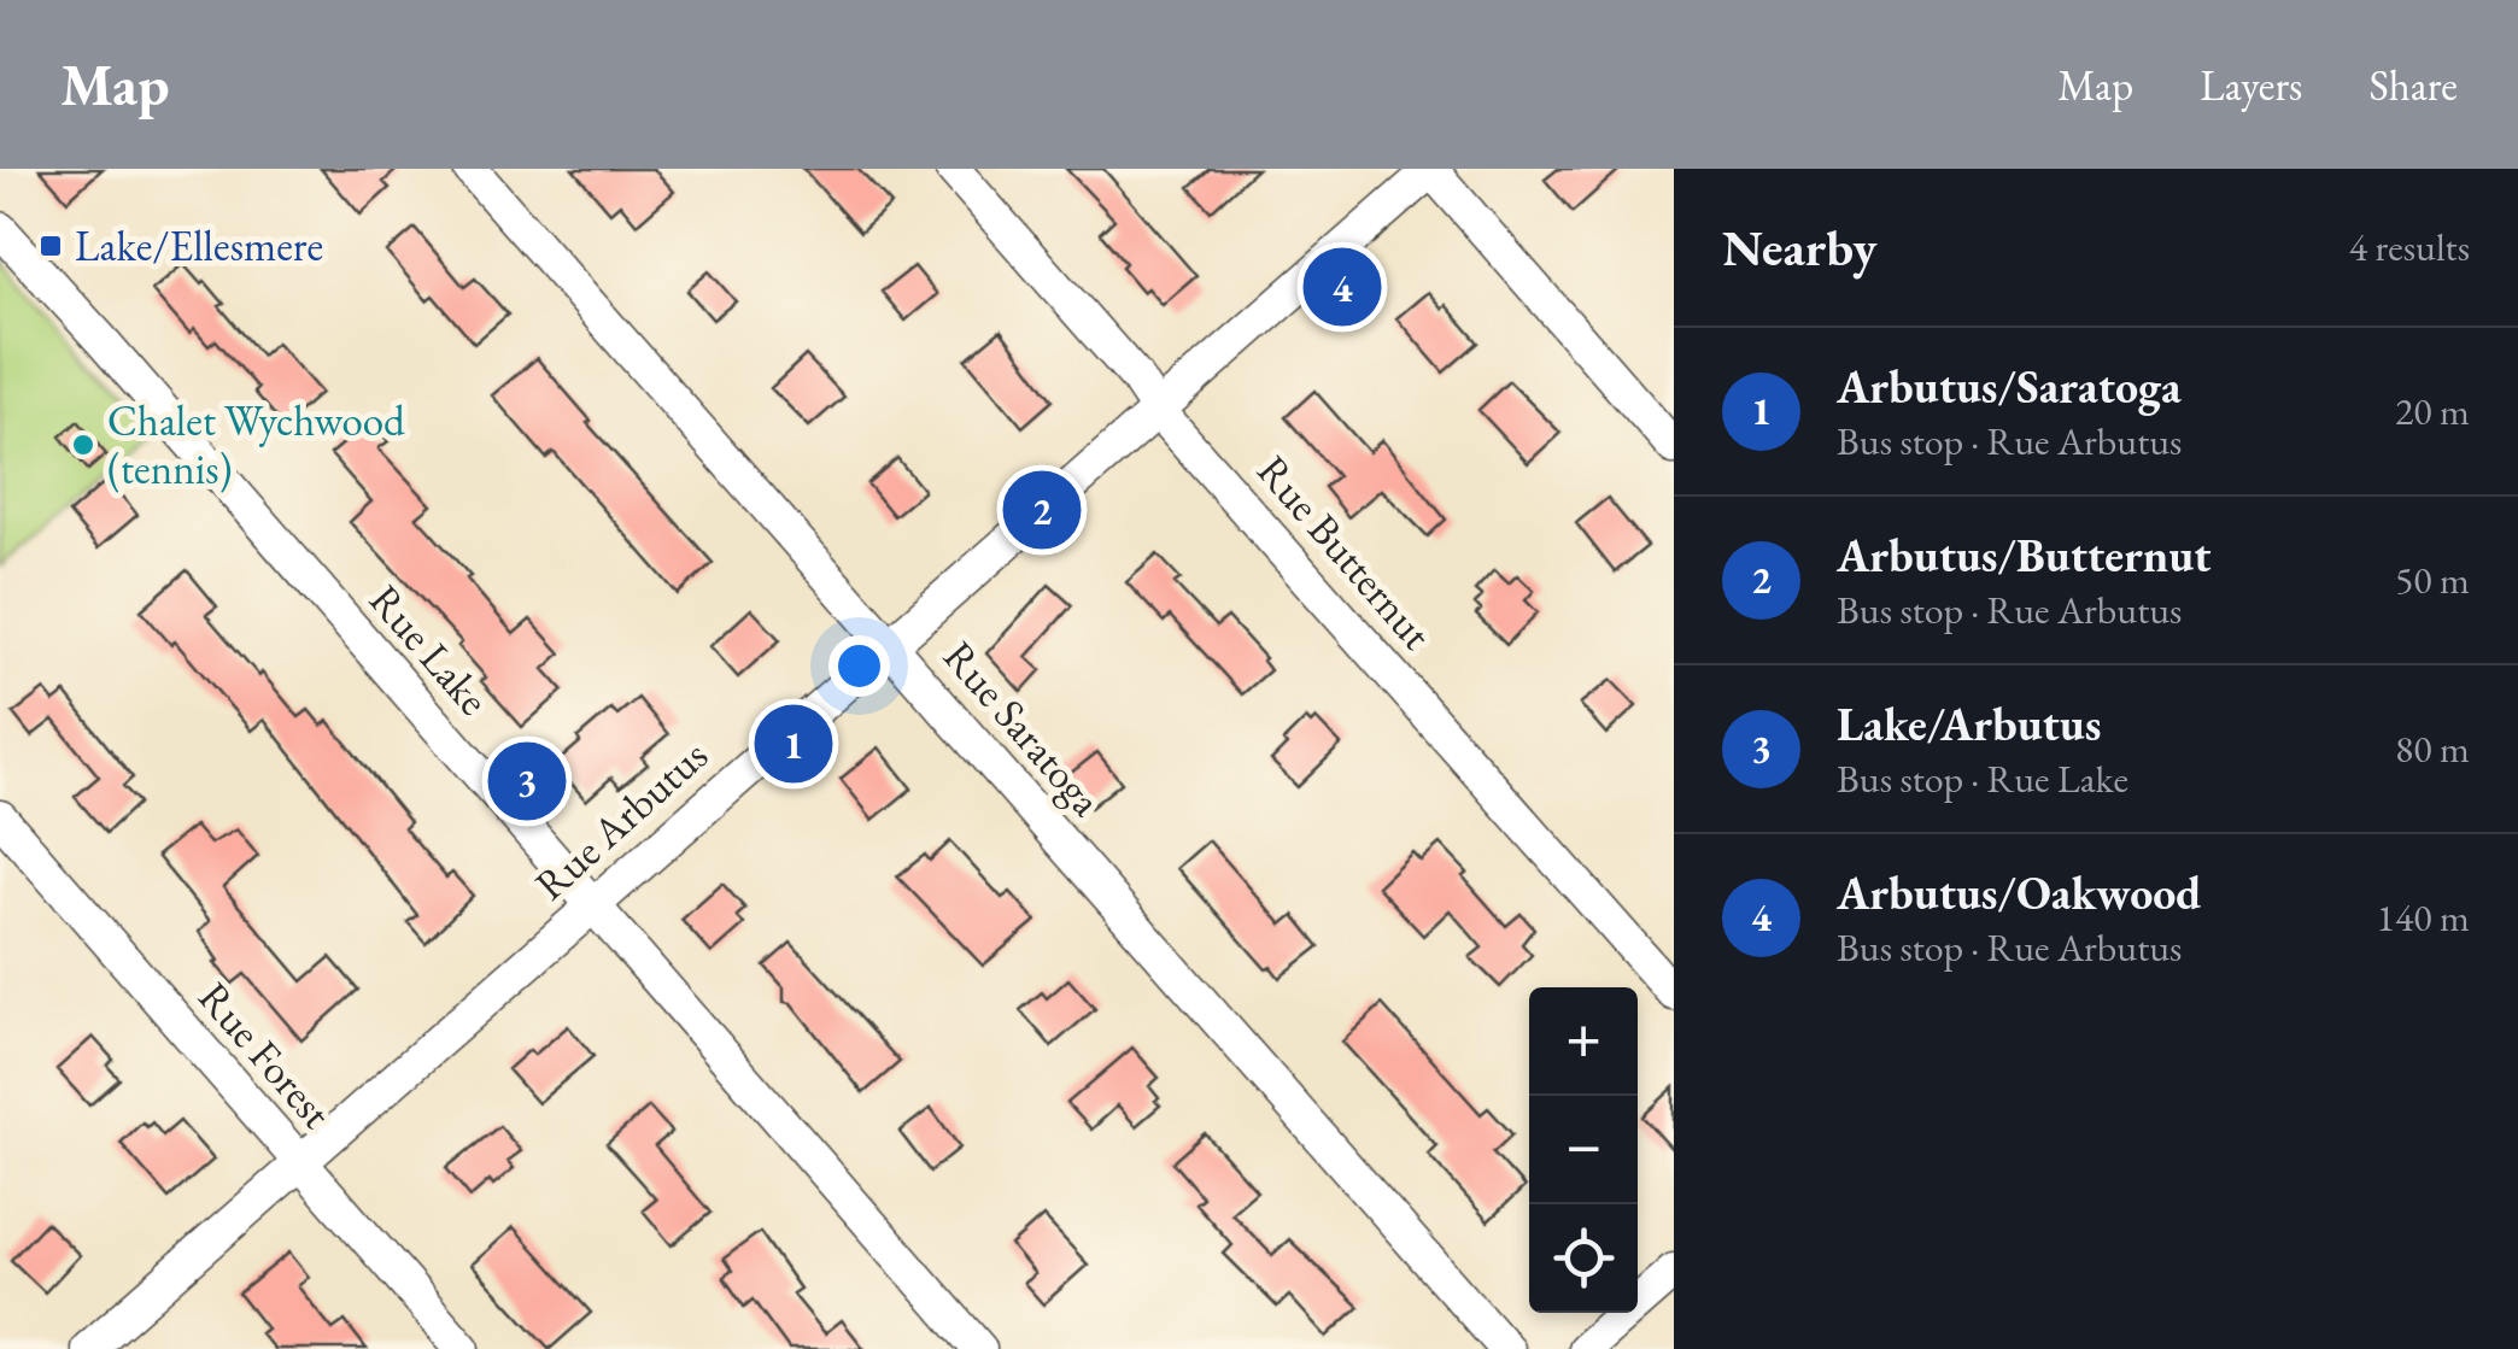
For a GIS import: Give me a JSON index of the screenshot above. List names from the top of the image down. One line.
{"streets":{"street":["Rue Butternut","Rue Lake","Rue Saratoga","Rue Arbutus","Rue Forest"]},"crossings":[["Rue Butternut","Rue Arbutus"],["Rue Lake","Rue Arbutus"],["Rue Saratoga","Rue Arbutus"],["Rue Arbutus","Rue Forest"]],"places":{"transit":["Lake/Ellesmere"],"other":["Chalet Wychwood (tennis)"]},"page":{"header":"Map","nav":["Map","Layers","Share"],"heading":["Nearby","4 results"],"pins":["4","2","1","3"],"list":[{"mark":"1","name":"Arbutus/Saratoga","note":"Bus stop · Rue Arbutus","value":"20 m"},{"mark":"2","name":"Arbutus/Butternut","note":"Bus stop · Rue Arbutus","value":"50 m"},{"mark":"3","name":"Lake/Arbutus","note":"Bus stop · Rue Lake","value":"80 m"},{"mark":"4","name":"Arbutus/Oakwood","note":"Bus stop · Rue Arbutus","value":"140 m"}],"map_buttons":["+","−"]}}
